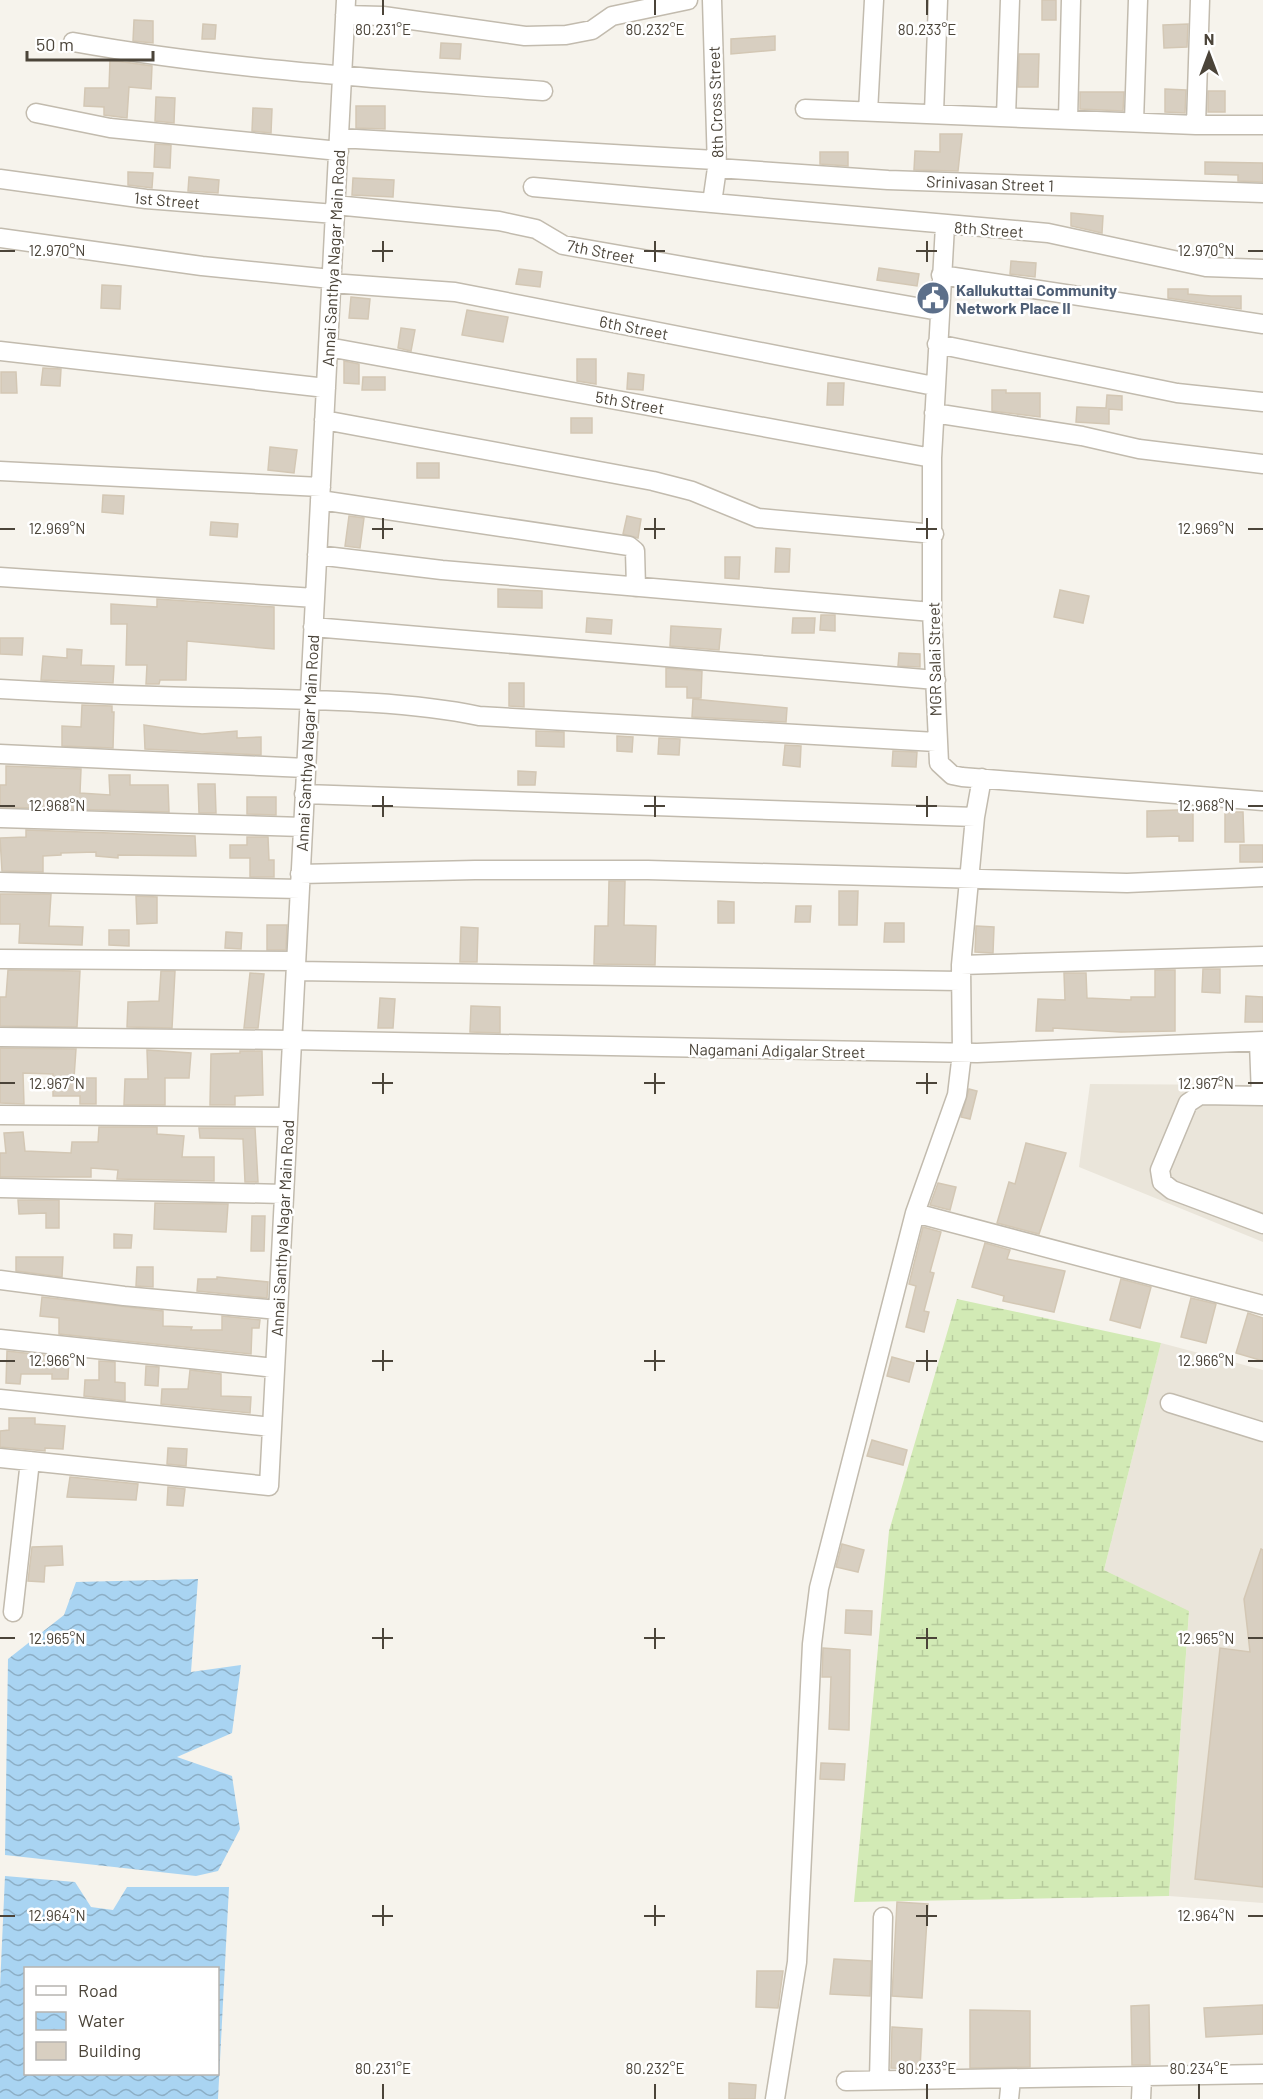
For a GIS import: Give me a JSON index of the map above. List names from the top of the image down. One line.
{"streets":{"street":["8th Cross Street","Srinivasan Street 1","1st Street","8th Street","7th Street","Annai Santhya Nagar Main Road","6th Street","5th Street","MGR Salai Street","Nagamani Adigalar Street"]},"crossings":[["8th Cross Street","Srinivasan Street 1"],["8th Cross Street","8th Street"],["Srinivasan Street 1","Annai Santhya Nagar Main Road"],["1st Street","7th Street"],["1st Street","Annai Santhya Nagar Main Road"],["8th Street","MGR Salai Street"],["7th Street","Annai Santhya Nagar Main Road"],["7th Street","MGR Salai Street"],["Annai Santhya Nagar Main Road","6th Street"],["Annai Santhya Nagar Main Road","5th Street"],["Annai Santhya Nagar Main Road","Nagamani Adigalar Street"],["6th Street","MGR Salai Street"],["5th Street","MGR Salai Street"]],"places":{"public building":["Kallukuttai Community Network Place II"]},"legend":["Road","Water","Building"],"scale_bar":"50 m","north":"top","coordinates":["80.231°E","80.232°E","80.233°E","12.970°N","12.969°N","12.968°N","12.967°N","12.966°N","12.965°N","12.964°N","80.234°E"]}
